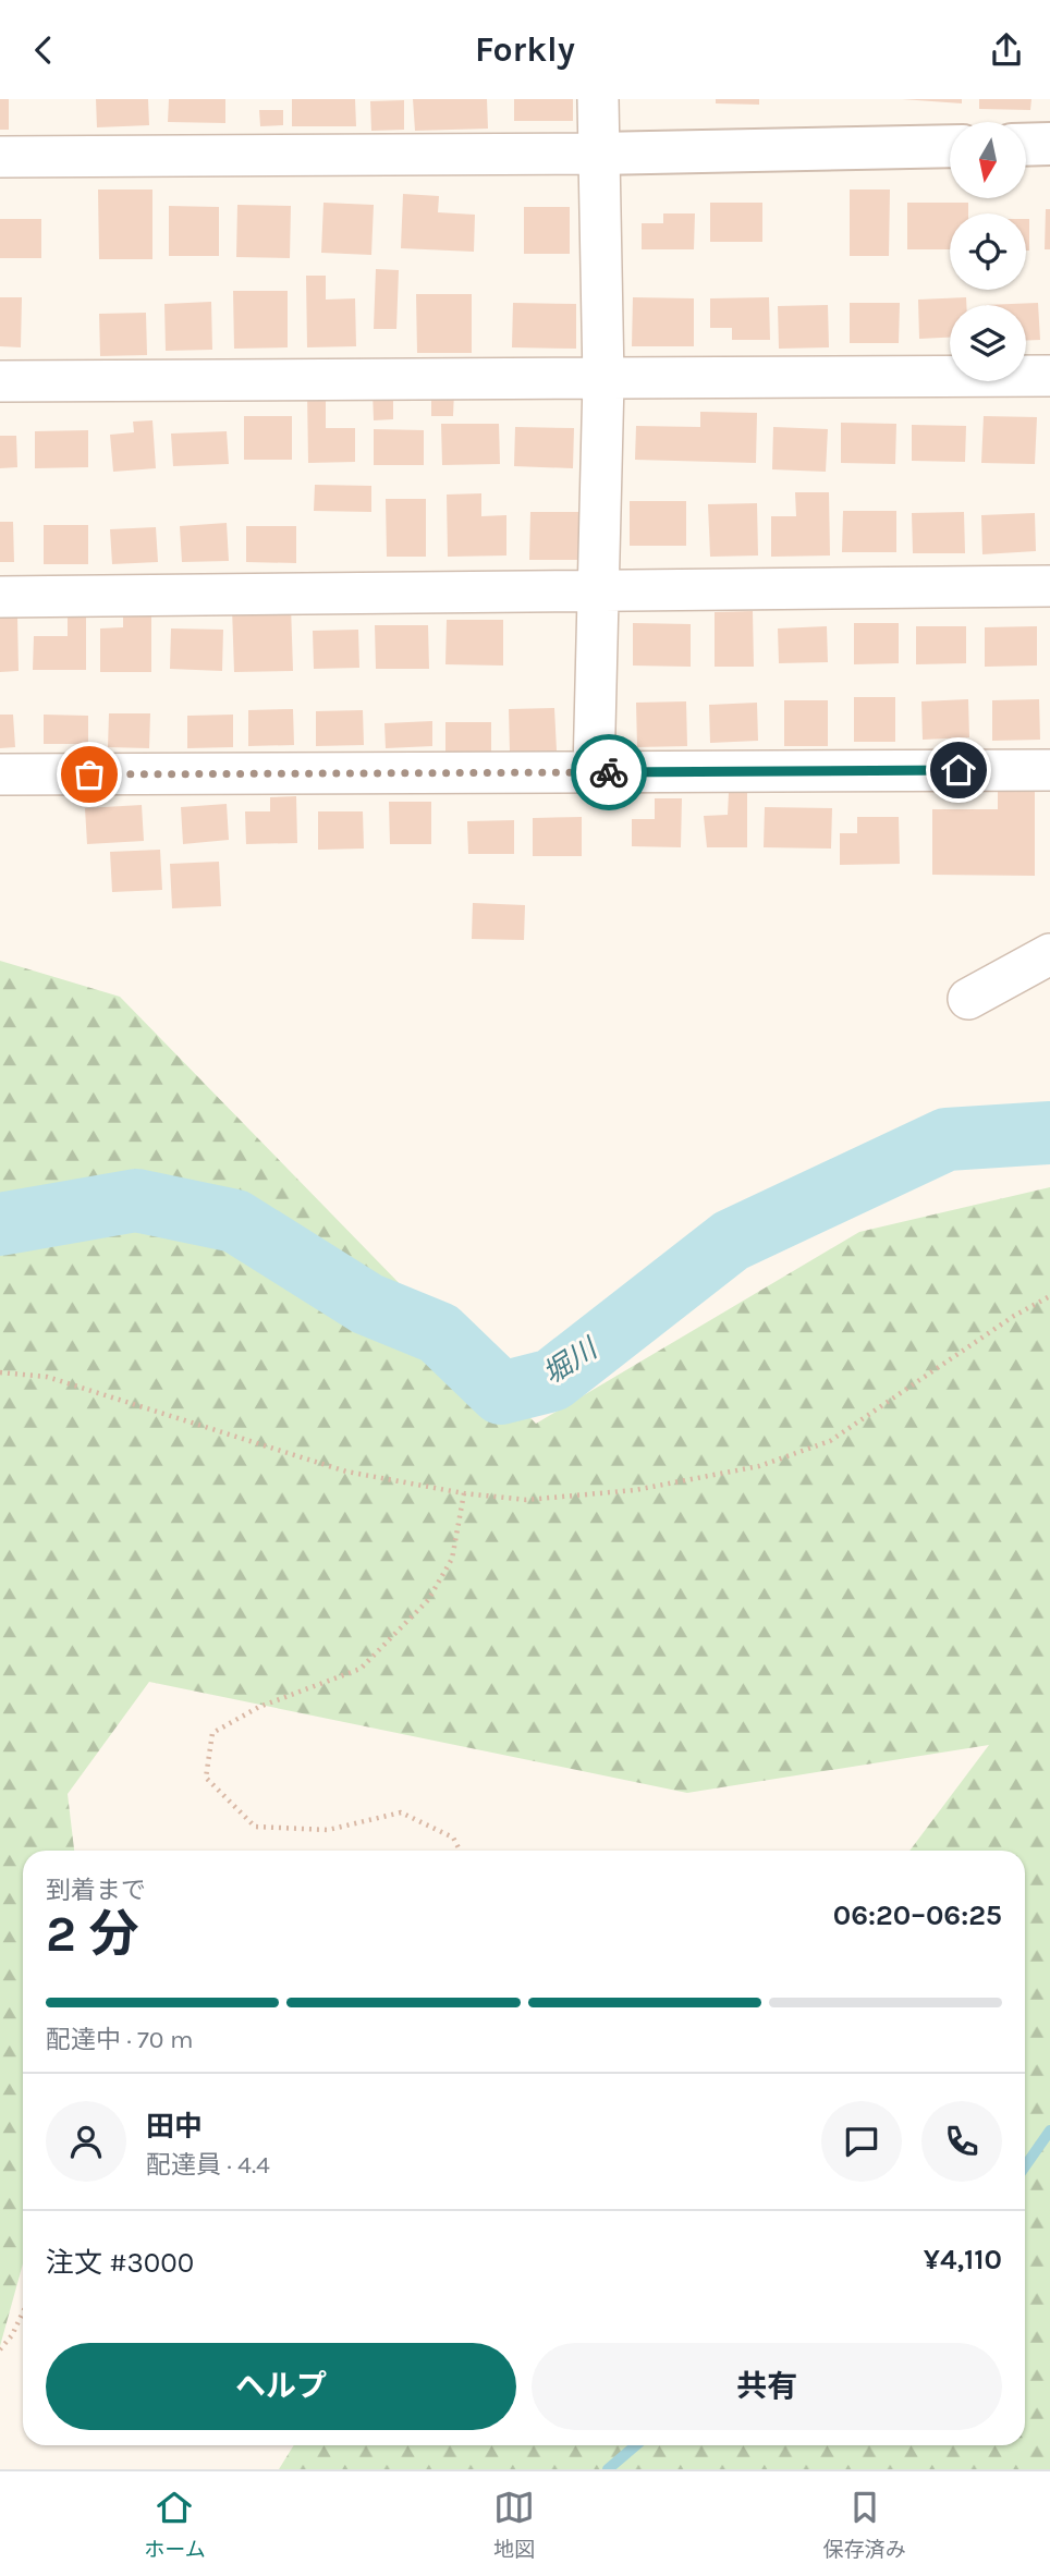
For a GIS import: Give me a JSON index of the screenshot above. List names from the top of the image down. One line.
{"water":["堀川"],"north":"bottom","page":{"header":"Forkly","heading":["2 分","到着まで","06:20–06:25"],"panel":["田中","配達員 · 4.4","注文 #3000","¥4,110"],"bar":"配達中 · 70 m","buttons":["ヘルプ","共有"],"tabs":["ホーム","地図","保存済み"]}}
